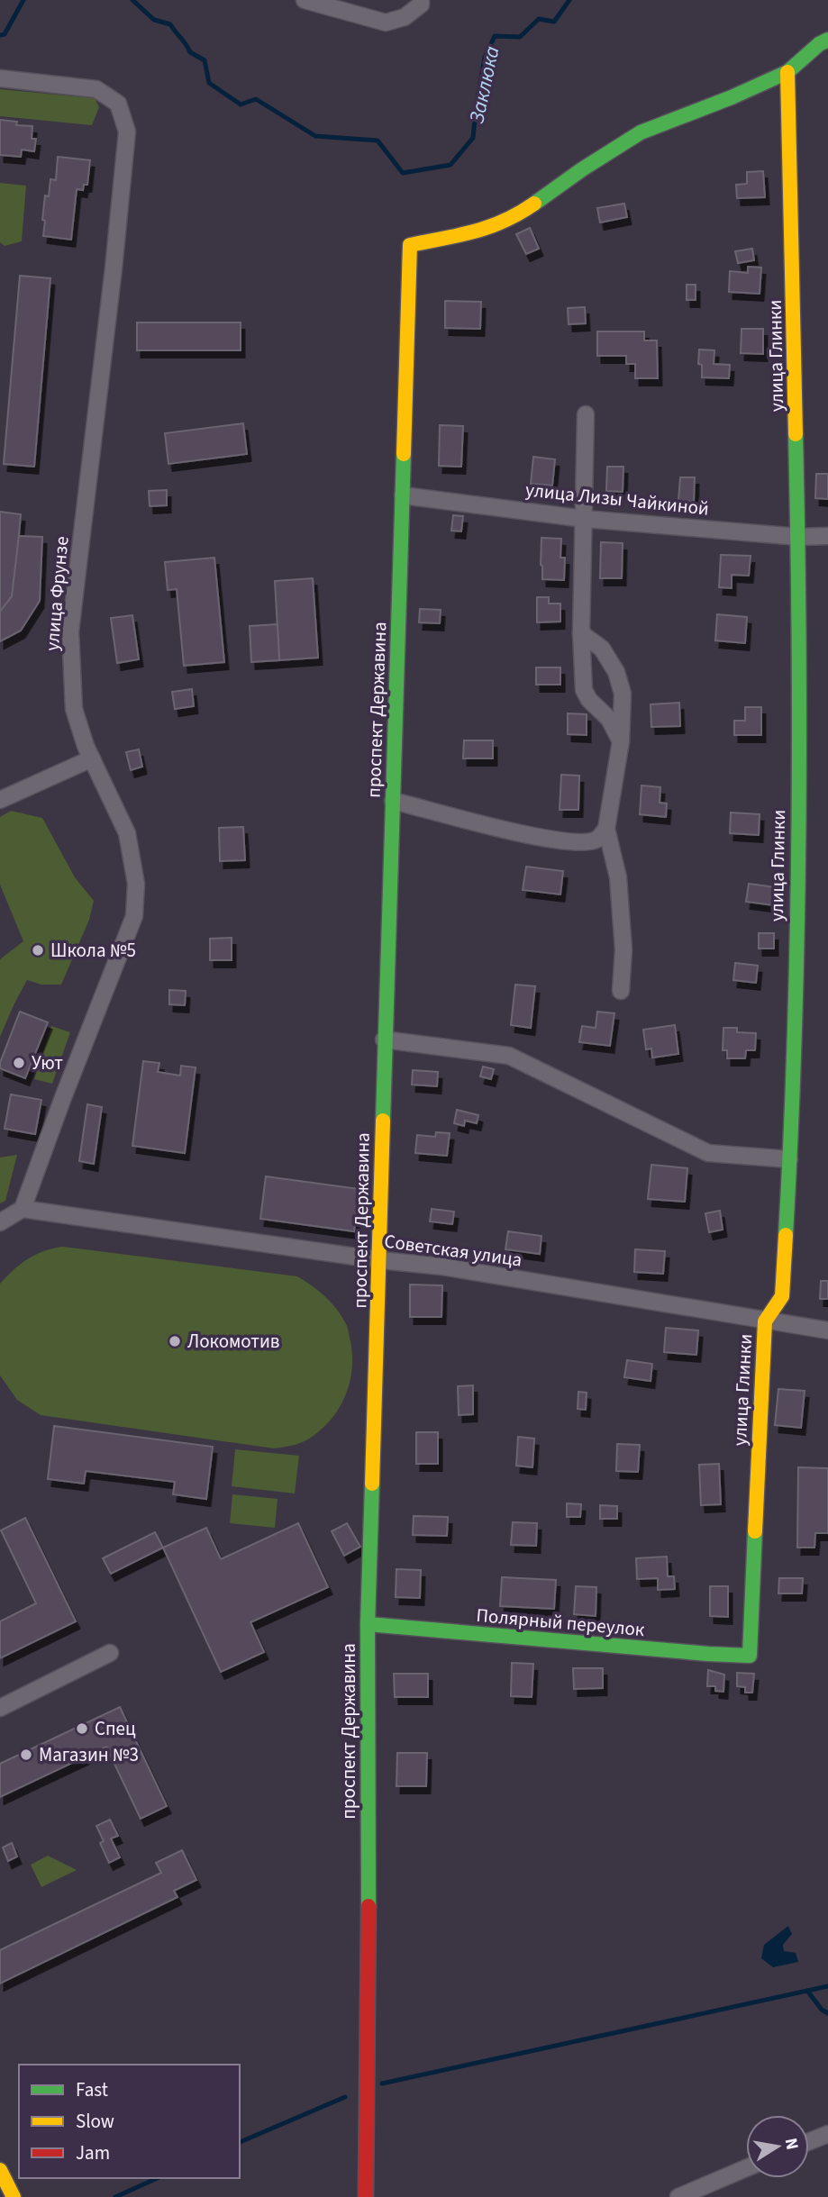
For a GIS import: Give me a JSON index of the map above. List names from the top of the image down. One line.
{"streets":{"street":["улица Глинки","улица Лизы Чайкиной","улица Фрунзе","проспект Державина","Советская улица","Полярный переулок"]},"crossings":[["улица Глинки","улица Лизы Чайкиной"],["улица Глинки","проспект Державина"],["улица Глинки","Советская улица"],["улица Глинки","Полярный переулок"],["улица Лизы Чайкиной","проспект Державина"],["улица Фрунзе","Советская улица"],["проспект Державина","Советская улица"],["проспект Державина","Полярный переулок"]],"water":["Заклюка"],"places":["Школа №5","Уют","Локомотив","Спец","Магазин №3"],"legend":["Fast","Slow","Jam"],"north":"right"}
